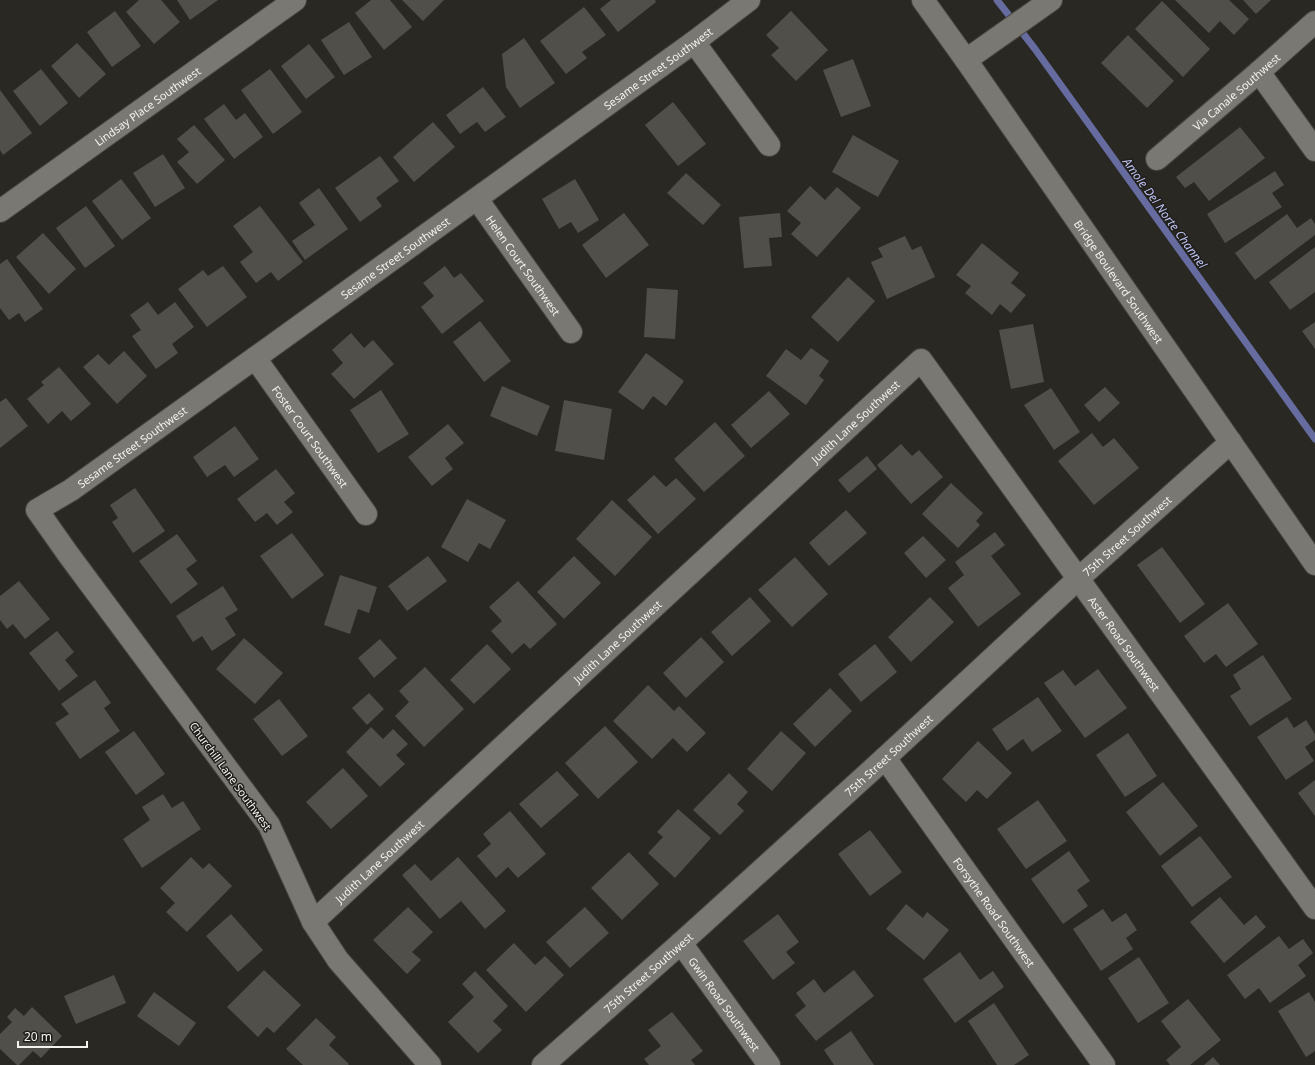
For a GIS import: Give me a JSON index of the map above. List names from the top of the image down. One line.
{"streets":{"street":["Sesame Street Southwest","Via Canale Southwest","Lindsay Place Southwest","Helen Court Southwest","Bridge Boulevard Southwest","Judith Lane Southwest","Foster Court Southwest","75th Street Southwest","Aster Road Southwest","Churchill Lane Southwest","Forsythe Road Southwest","Gwin Road Southwest"]},"crossings":[["Sesame Street Southwest","Helen Court Southwest"],["Sesame Street Southwest","Foster Court Southwest"],["Sesame Street Southwest","Churchill Lane Southwest"],["Bridge Boulevard Southwest","75th Street Southwest"],["Judith Lane Southwest","Aster Road Southwest"],["Judith Lane Southwest","Churchill Lane Southwest"],["75th Street Southwest","Aster Road Southwest"],["75th Street Southwest","Forsythe Road Southwest"],["75th Street Southwest","Gwin Road Southwest"]],"water":["Amole Del Norte Channel"],"scale_bar":"20 m"}
